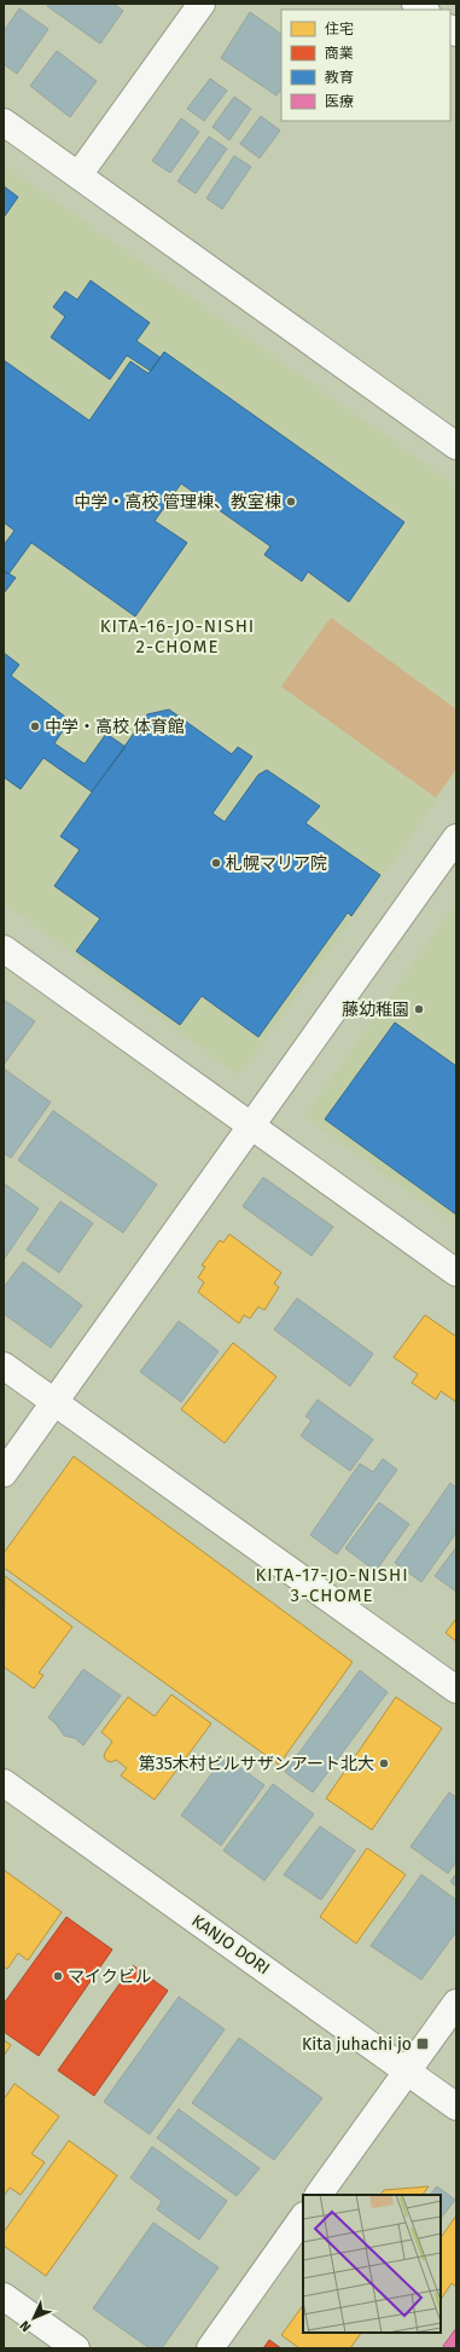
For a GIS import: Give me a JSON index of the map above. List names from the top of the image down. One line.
{"streets":{"street":["KANJO DORI"]},"districts":["KITA-16-JO-NISHI 2-CHOME","KITA-17-JO-NISHI 3-CHOME"],"places":{"other":["中学・高校 管理棟、教室棟","中学・高校 体育館","札幌マリア院","藤幼稚園","第35木村ビルサザンアート北大","マイクビル"],"transit":["Kita juhachi jo"]},"legend":["住宅","商業","教育","医療"],"north":"bottom left"}
